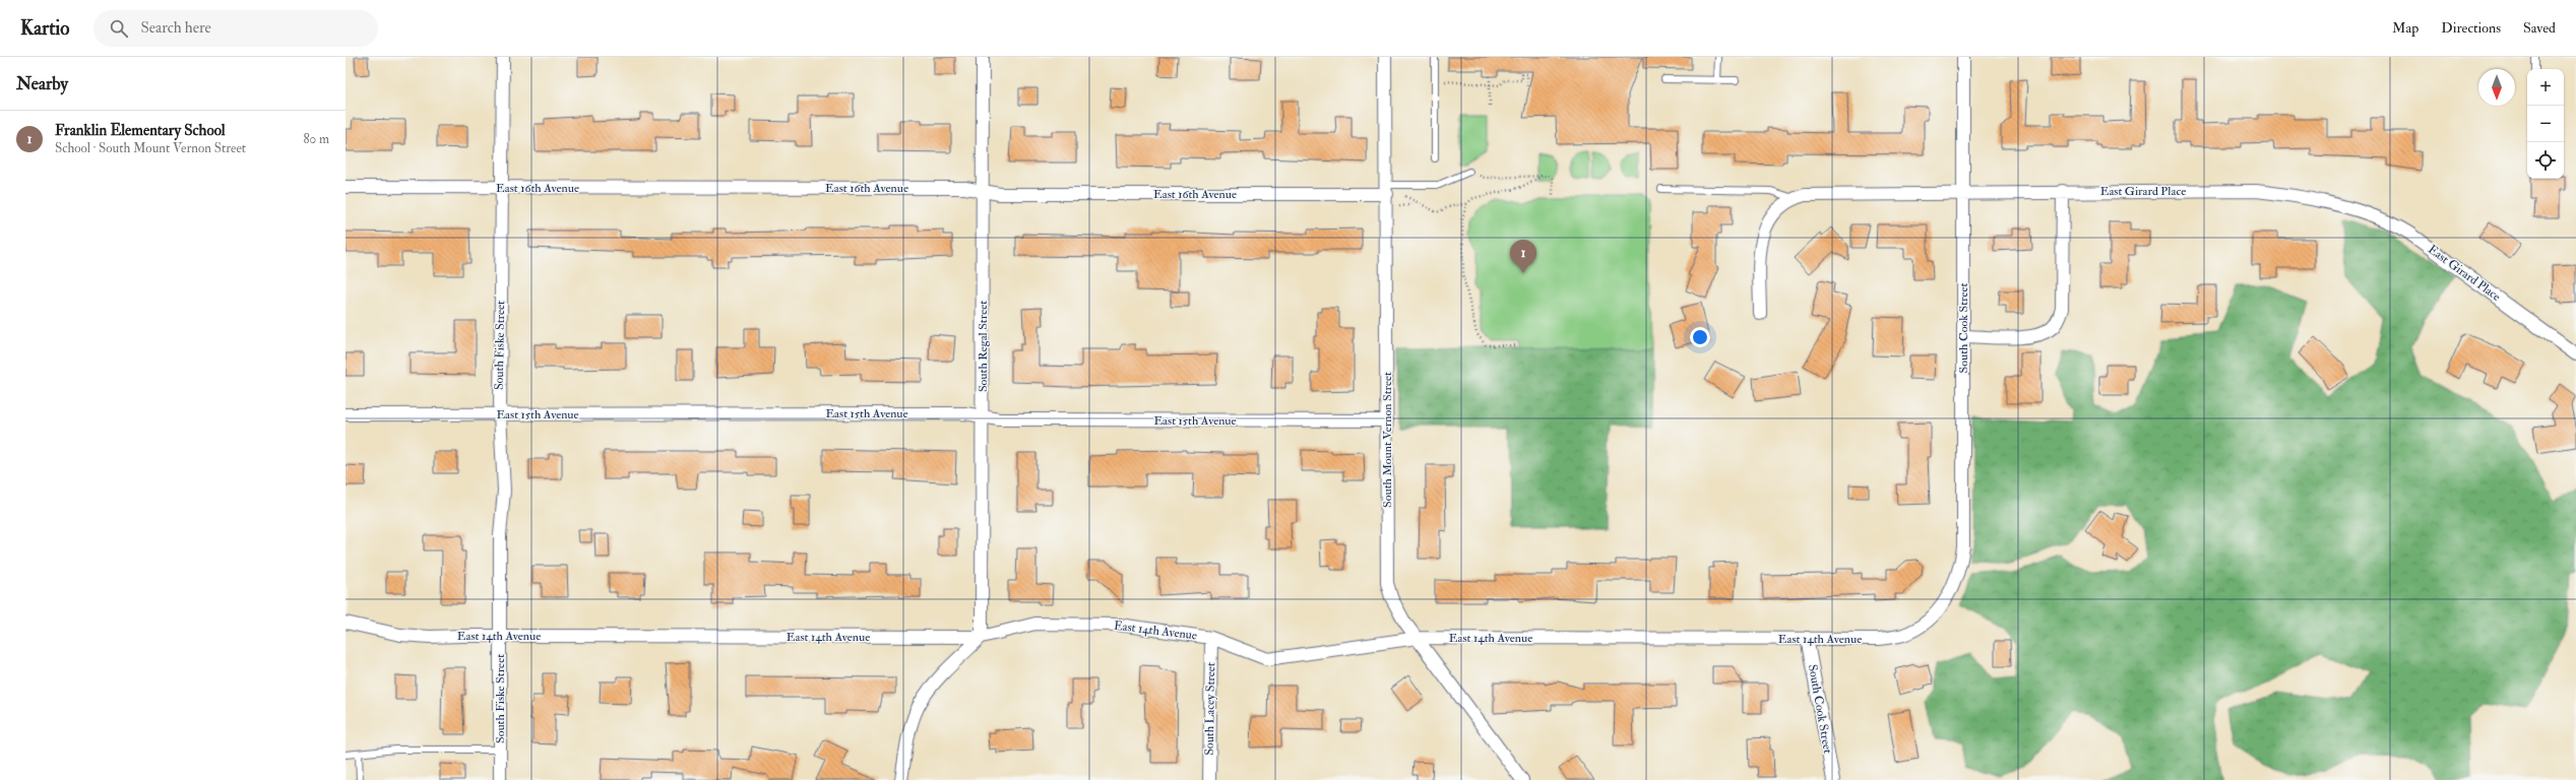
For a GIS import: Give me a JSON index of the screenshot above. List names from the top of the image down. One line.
{"streets":{"street":["East 16th Avenue","East Girard Place","South Cook Street","South Fiske Street","South Regal Street","East 15th Avenue","South Mount Vernon Street","East 14th Avenue","South Lacey Street"]},"crossings":[["East 16th Avenue","South Fiske Street"],["East 16th Avenue","South Regal Street"],["East 16th Avenue","South Mount Vernon Street"],["East Girard Place","South Cook Street"],["South Cook Street","East 14th Avenue"],["South Fiske Street","East 15th Avenue"],["South Fiske Street","East 14th Avenue"],["South Regal Street","East 15th Avenue"],["South Regal Street","East 14th Avenue"],["East 15th Avenue","South Mount Vernon Street"],["South Mount Vernon Street","East 14th Avenue"],["East 14th Avenue","South Lacey Street"]],"north":"bottom","page":{"header":"Kartio","search":"Search here","nav":["Map","Directions","Saved"],"heading":"Nearby","map_buttons":["+","−"],"list":[{"mark":"1","name":"Franklin Elementary School","note":"School · South Mount Vernon Street","value":"80 m"}],"pins":"1"}}
